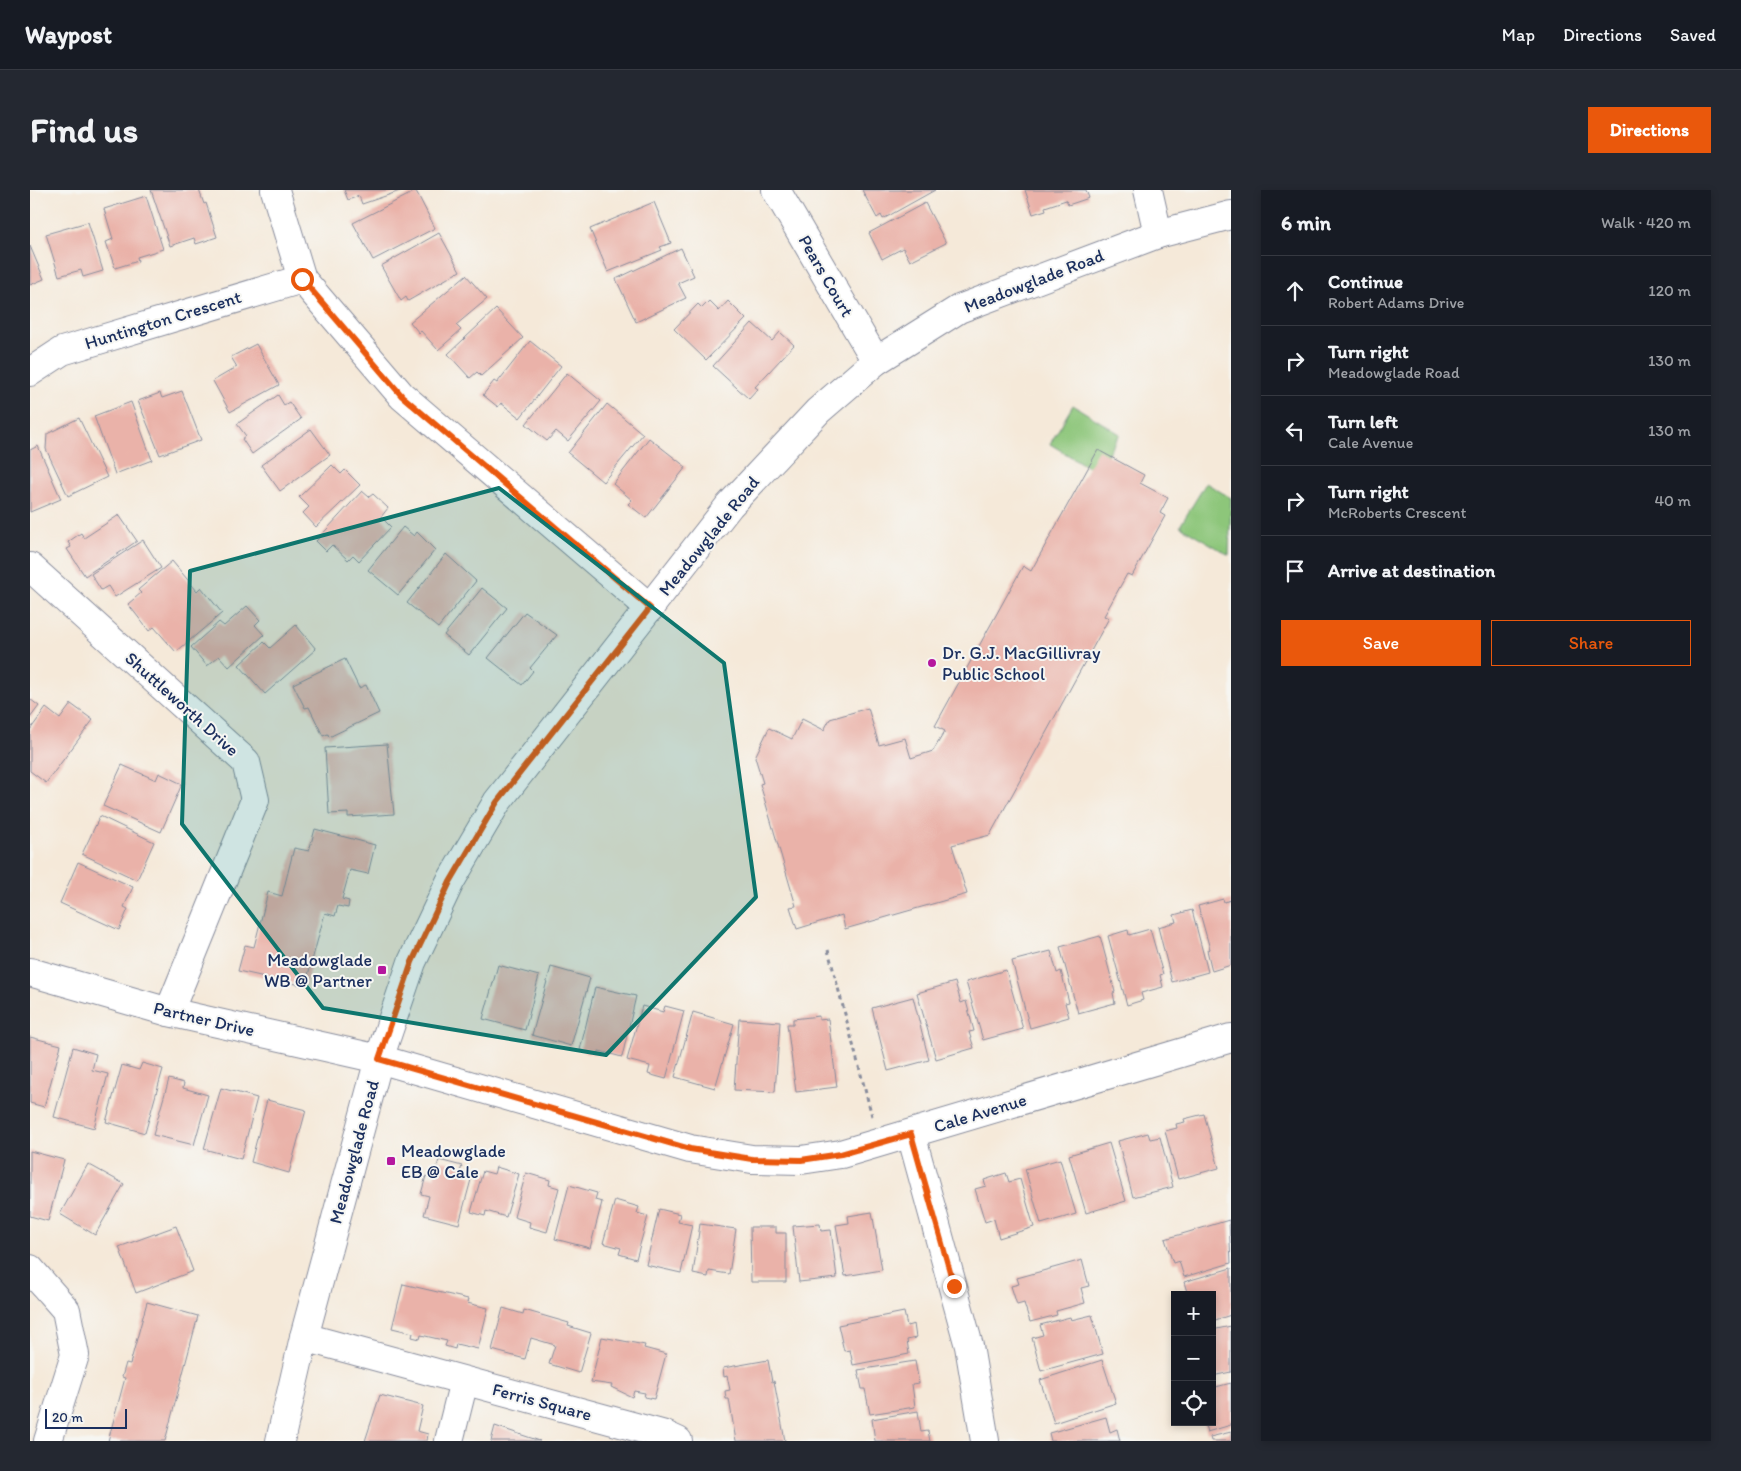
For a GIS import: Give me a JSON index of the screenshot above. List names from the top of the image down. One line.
{"streets":{"street":["Pears Court","Meadowglade Road","Huntington Crescent","Shuttleworth Drive","Partner Drive","Cale Avenue","Ferris Square"]},"crossings":[["Pears Court","Meadowglade Road"],["Meadowglade Road","Partner Drive"],["Meadowglade Road","Cale Avenue"],["Meadowglade Road","Ferris Square"],["Shuttleworth Drive","Partner Drive"],["Partner Drive","Cale Avenue"]],"places":{"other":["Dr. G.J. MacGillivray Public School"],"transit":["Meadowglade WB @ Partner","Meadowglade EB @ Cale"]},"scale_bar":"20 m","page":{"header":"Waypost","nav":["Map","Directions","Saved"],"buttons":["Directions",["Save","Share"]],"title":"Find us","heading":["6 min","Walk · 420 m"],"list":[["Continue","Robert Adams Drive","120 m"],["Turn right","Meadowglade Road","130 m"],["Turn left","Cale Avenue","130 m"],["Turn right","McRoberts Crescent","40 m"],"Arrive at destination"],"map_buttons":["+","−"],"scale":"20 m"}}
